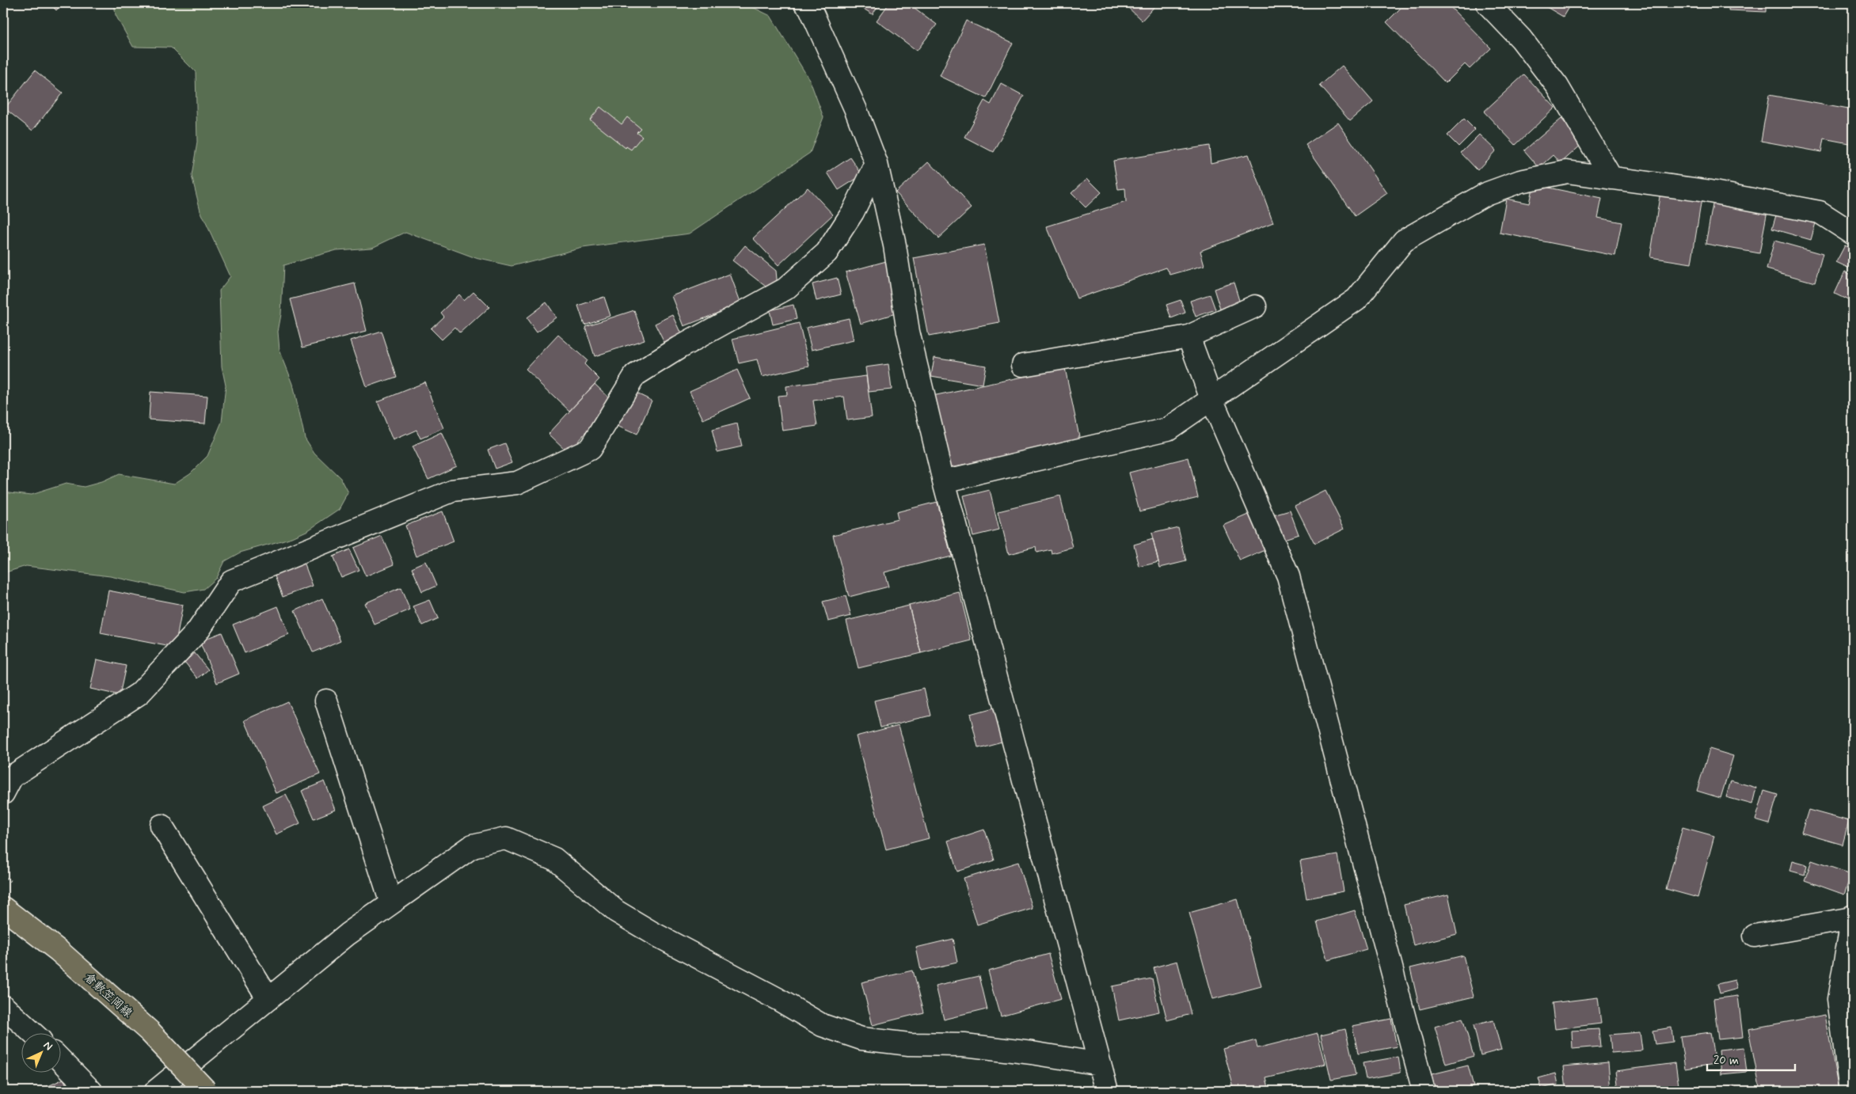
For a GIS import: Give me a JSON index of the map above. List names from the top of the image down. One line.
{"streets":{"main road":["倉敷笠岡線"]},"scale_bar":"20 m","north":"top right"}
